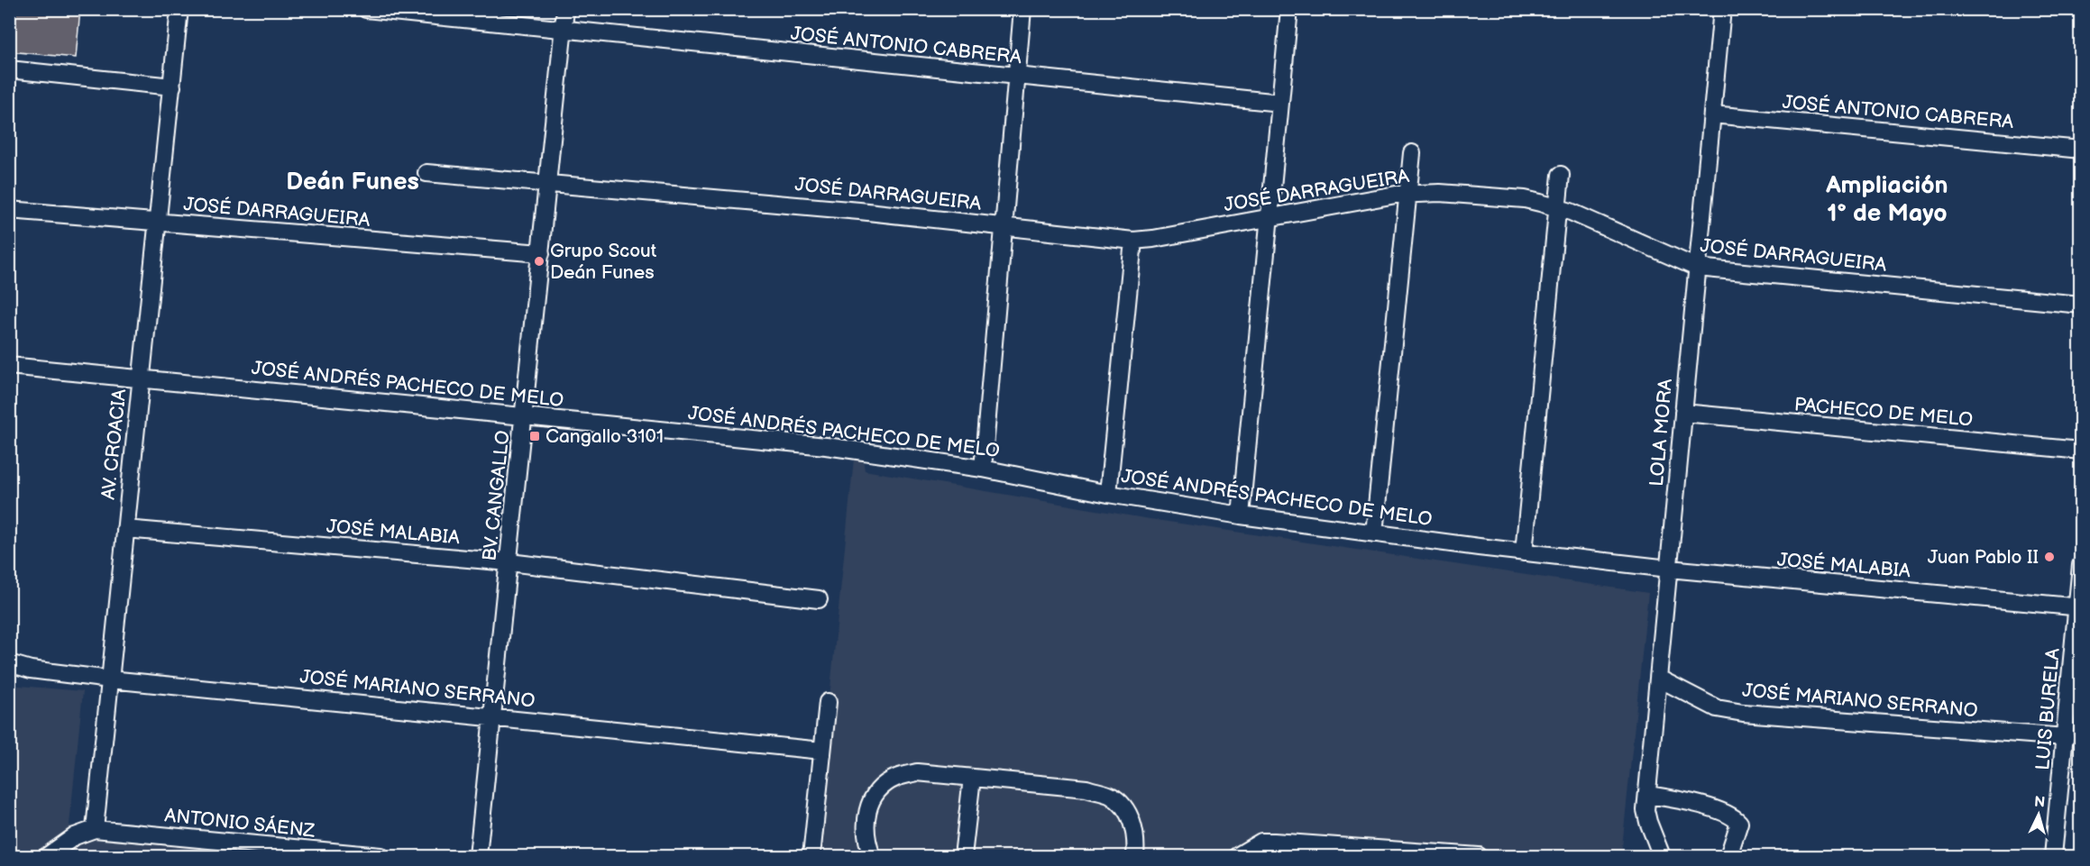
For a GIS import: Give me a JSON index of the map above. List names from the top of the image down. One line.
{"streets":{"street":["JOSÉ ANTONIO CABRERA","JOSÉ DARRAGUEIRA","JOSÉ ANDRÉS PACHECO DE MELO","PACHECO DE MELO","LOLA MORA","AV. CROACIA","BV. CANGALLO","JOSÉ MALABIA","JOSÉ MARIANO SERRANO","LUIS BURELA","ANTONIO SÁENZ"]},"crossings":[["JOSÉ ANTONIO CABRERA","LOLA MORA"],["JOSÉ ANTONIO CABRERA","BV. CANGALLO"],["JOSÉ DARRAGUEIRA","LOLA MORA"],["JOSÉ DARRAGUEIRA","AV. CROACIA"],["JOSÉ DARRAGUEIRA","BV. CANGALLO"],["JOSÉ ANDRÉS PACHECO DE MELO","LOLA MORA"],["JOSÉ ANDRÉS PACHECO DE MELO","AV. CROACIA"],["JOSÉ ANDRÉS PACHECO DE MELO","BV. CANGALLO"],["JOSÉ ANDRÉS PACHECO DE MELO","JOSÉ MALABIA"],["PACHECO DE MELO","LOLA MORA"],["LOLA MORA","JOSÉ MALABIA"],["LOLA MORA","JOSÉ MARIANO SERRANO"],["AV. CROACIA","JOSÉ MALABIA"],["AV. CROACIA","JOSÉ MARIANO SERRANO"],["AV. CROACIA","ANTONIO SÁENZ"],["BV. CANGALLO","JOSÉ MALABIA"],["BV. CANGALLO","JOSÉ MARIANO SERRANO"],["JOSÉ MALABIA","LUIS BURELA"],["JOSÉ MARIANO SERRANO","LUIS BURELA"]],"districts":["Deán Funes","Ampliación 1° de Mayo"],"places":{"other":["Grupo Scout Deán Funes","Juan Pablo II"],"transit":["Cangallo 3101"]},"north":"top"}
